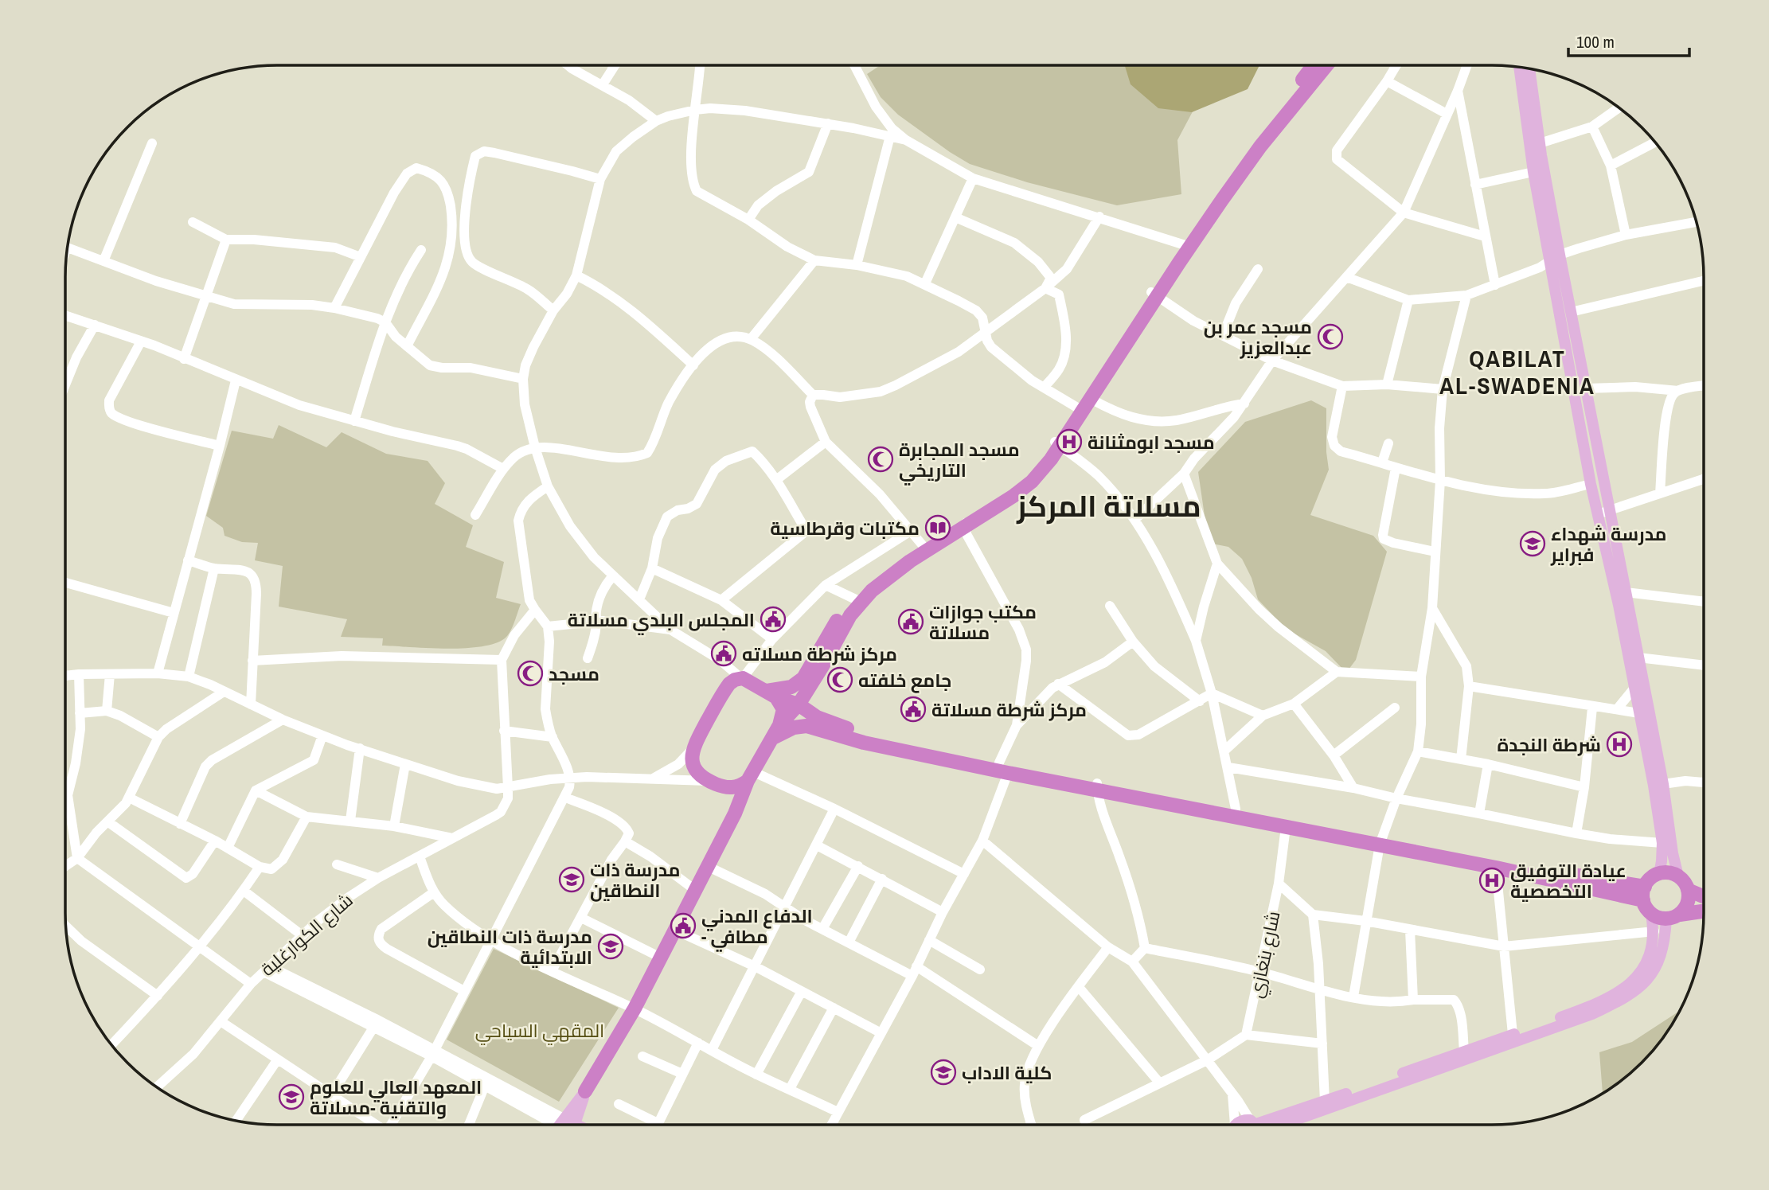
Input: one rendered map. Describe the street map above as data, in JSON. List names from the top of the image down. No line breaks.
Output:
{"streets":{"street":["شارع الكوارغلية","شارع بنغازي"]},"districts":["QABILAT AL-SWADENIA","مسلاتة المركز"],"parks":["المقهي السياحي"],"places":{"mosque":["مسجد عمر بن عبدالعزيز","مسجد المجابرة التاريخي","مسجد","جامع خلفته"],"hospital":["مسجد ابومثنانة","شرطة النجدة","عيادة التوفيق التخصصية"],"library":["مكتبات وقرطاسية"],"school or university":["مدرسة شهداء فبراير","مدرسة ذات النطاقين","مدرسة ذات النطاقين الابتدائية","كلية الاداب","المعهد العالي للعلوم والتقنية -مسلاتة"],"public building":["المجلس البلدي مسلاتة","مكتب جوازات مسلاتة","مركز شرطة مسلاته","مركز شرطة مسلاتة","الدفاع المدني - مطافي"]},"scale_bar":"100 m"}
